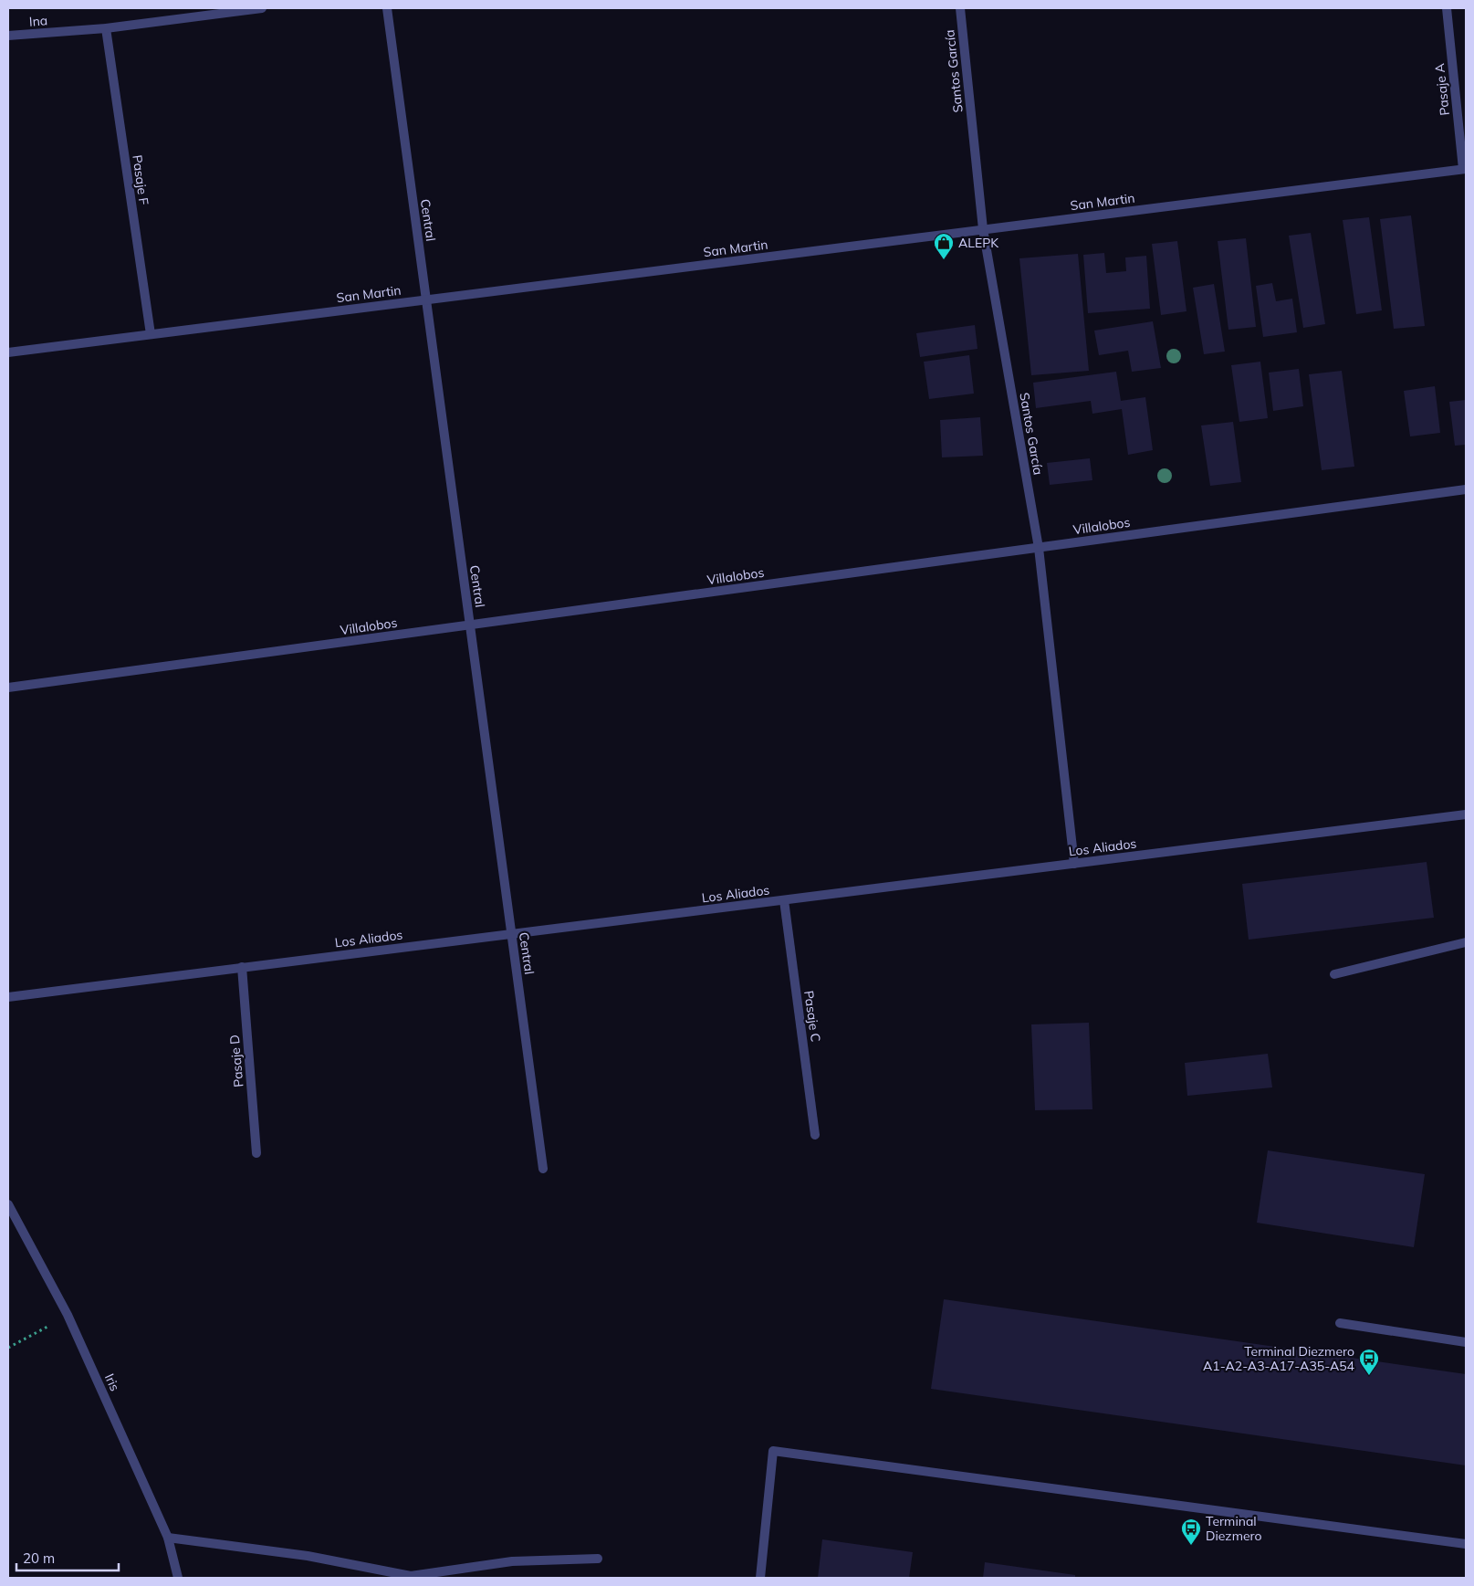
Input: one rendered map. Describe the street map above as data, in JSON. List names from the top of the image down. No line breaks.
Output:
{"streets":{"street":["Ina","Santos García","Pasaje A","Pasaje F","San Martin","Central","Villalobos","Los Aliados","Pasaje C","Pasaje D","Iris"]},"crossings":[["Ina","Pasaje F"],["Santos García","San Martin"],["Santos García","Villalobos"],["Santos García","Los Aliados"],["Pasaje A","San Martin"],["Pasaje F","San Martin"],["San Martin","Central"],["Central","Villalobos"],["Central","Los Aliados"],["Los Aliados","Pasaje C"],["Los Aliados","Pasaje D"]],"places":{"shop":["ALEPK"],"bus stop":["Terminal Diezmero A1-A2-A3-A17-A35-A54","Terminal Diezmero"]},"scale_bar":"20 m"}
